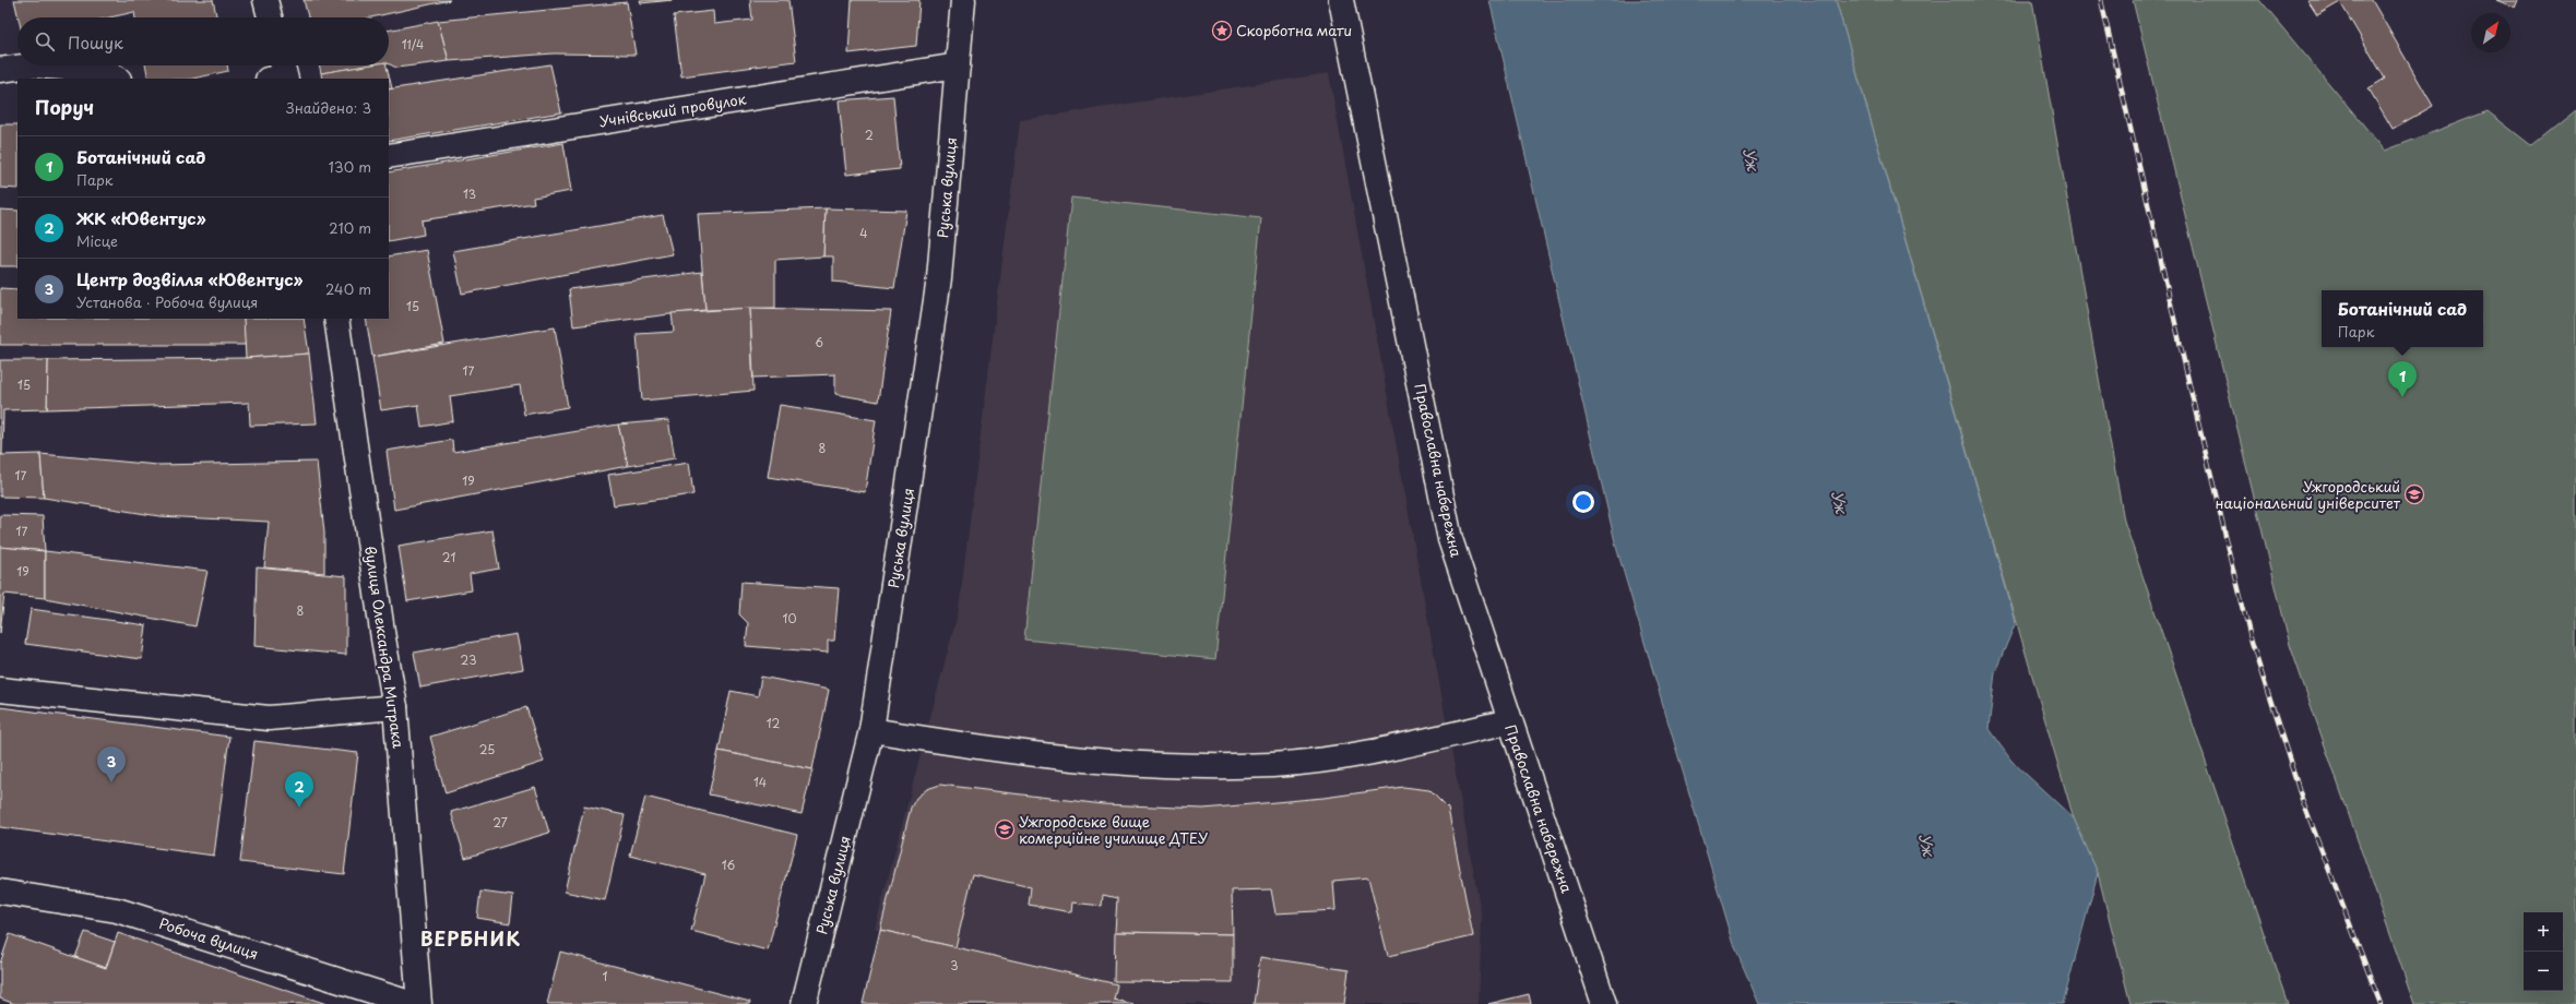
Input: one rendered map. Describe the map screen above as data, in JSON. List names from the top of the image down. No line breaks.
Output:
{"streets":{"street":["Учнівський провулок","Руська вулиця","Православна набережна","вулиця Олександра Митрака","Робоча вулиця"]},"crossings":[["Учнівський провулок","Руська вулиця"]],"districts":["ВЕРБНИК"],"water":["Уж"],"places":{"place":["Скорботна мати"],"school or university":["Ужгородський національний університет","Ужгородське вище комерційне училище ДТЕУ"]},"house_numbers":["11/4","2","13","4","15","6","17","15","8","17","19","17","21","19","8","10","23","12","25","14","27","16","3","1"],"north":"top right","page":{"search":"Пошук","heading":["Поруч","Знайдено: 3"],"list":[{"mark":"1","name":"Ботанічний сад","note":"Парк","value":"130 m"},{"mark":"2","name":"ЖК «Ювентус»","note":"Місце","value":"210 m"},{"mark":"3","name":"Центр дозвілля «Ювентус»","note":"Установа · Робоча вулиця","value":"240 m"}],"popup":["Ботанічний сад","Парк"],"pins":["1","3","2"],"map_buttons":["+","−"]}}
